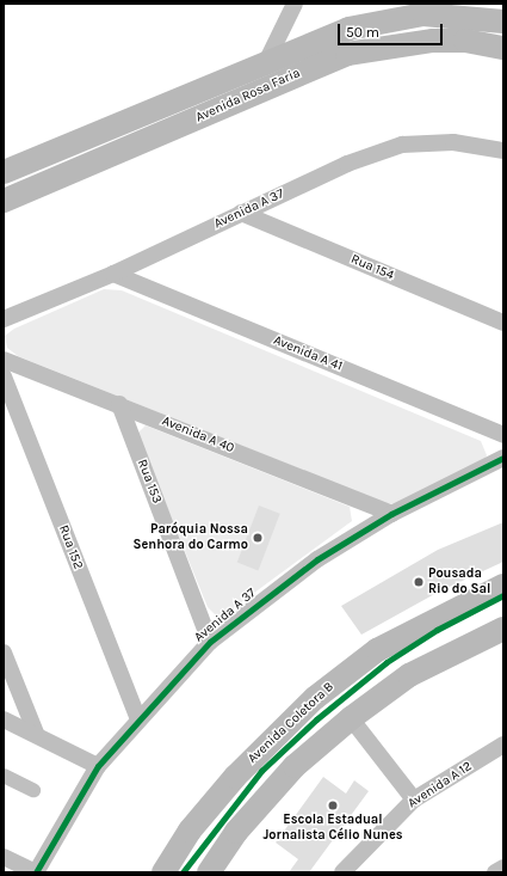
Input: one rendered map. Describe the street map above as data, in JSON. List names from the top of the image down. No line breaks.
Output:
{"streets":{"street":["Avenida Rosa Faria","Avenida A 37","Rua 154","Avenida A 41","Avenida A 40","Rua 153","Rua 152","Avenida Coletora B","Avenida A 12"]},"crossings":[["Avenida A 37","Rua 154"],["Avenida A 37","Avenida A 41"],["Avenida A 37","Avenida A 40"],["Avenida A 37","Rua 153"],["Avenida A 37","Rua 152"],["Avenida A 40","Rua 153"]],"places":["Paróquia Nossa Senhora do Carmo","Pousada Rio do Sal","Escola Estadual Jornalista Célio Nunes"],"scale_bar":"50 m"}
